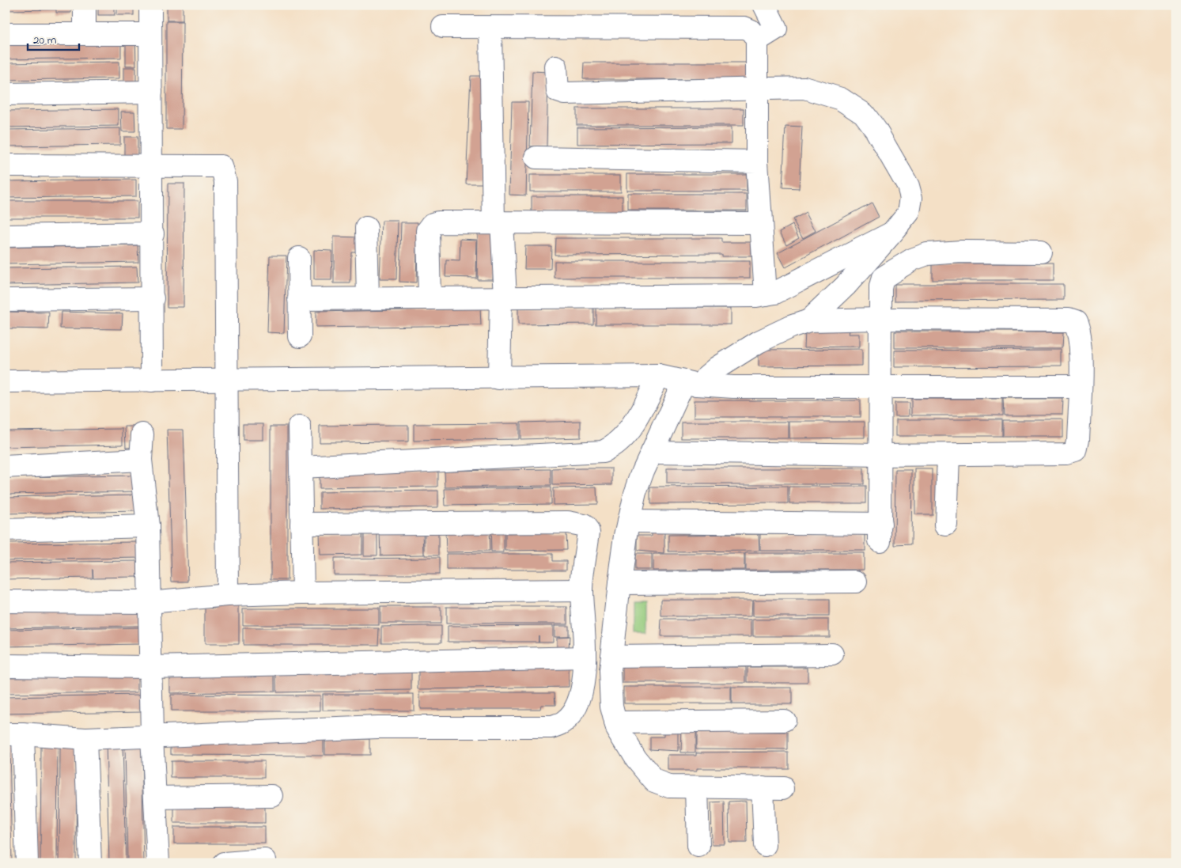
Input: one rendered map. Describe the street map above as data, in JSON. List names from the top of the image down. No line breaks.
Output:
{"scale_bar":"20 m"}
